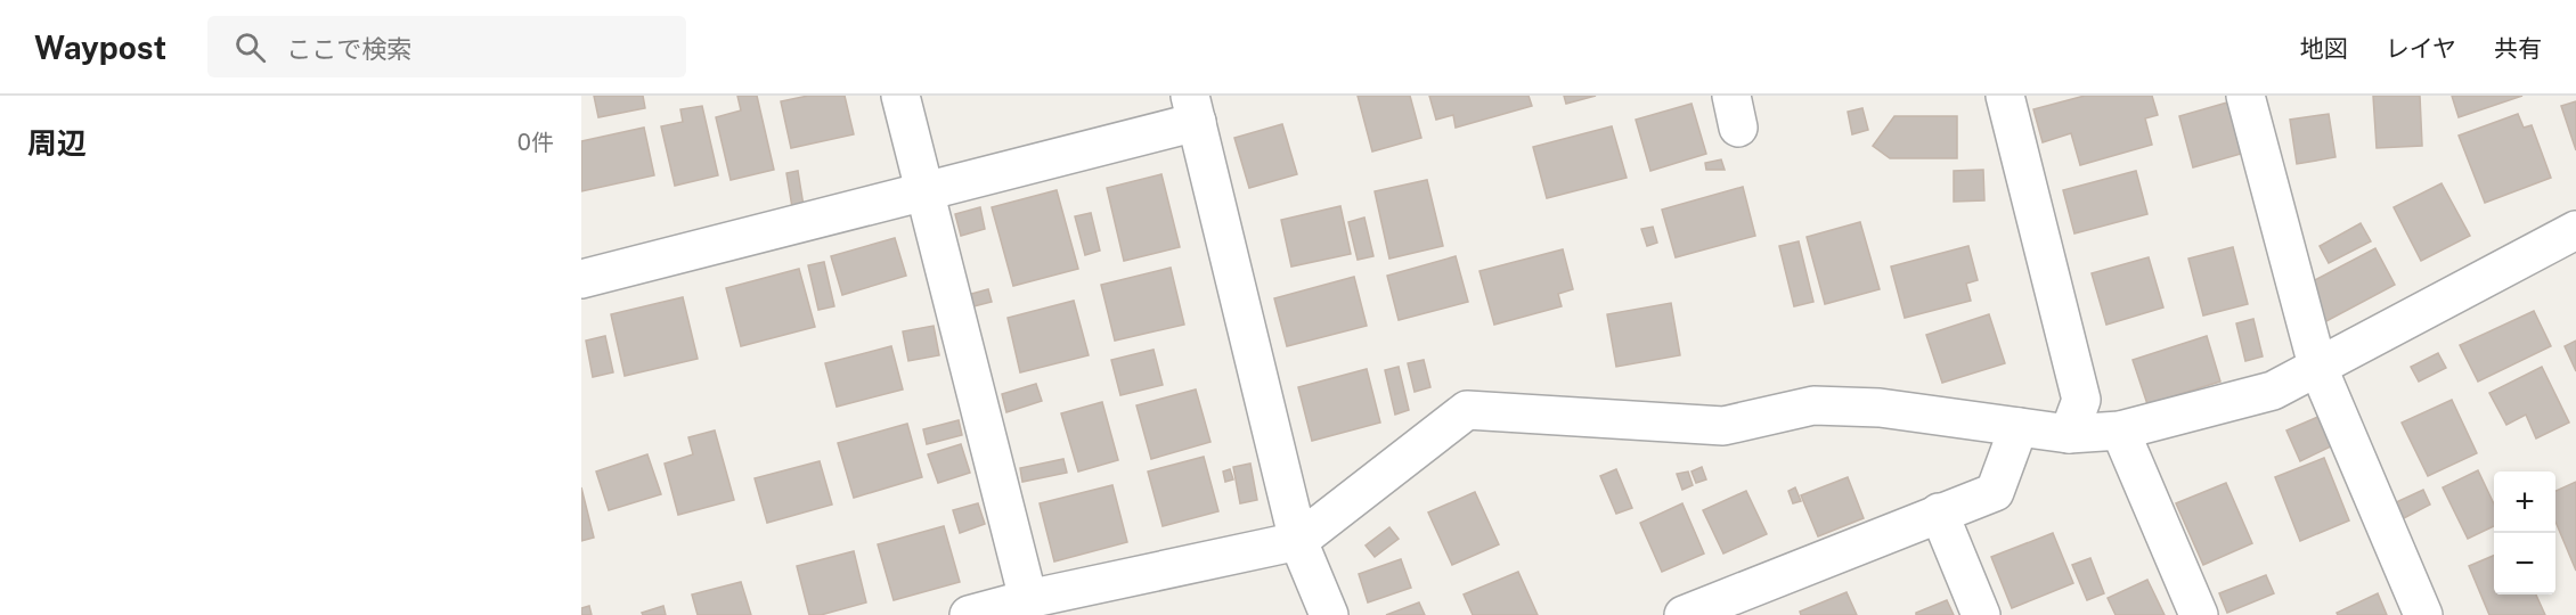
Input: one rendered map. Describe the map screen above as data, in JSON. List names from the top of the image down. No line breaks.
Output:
{"page":{"header":"Waypost","search":"ここで検索","nav":["地図","レイヤ","共有"],"heading":["周辺","0件"],"map_buttons":["+","−"]}}
